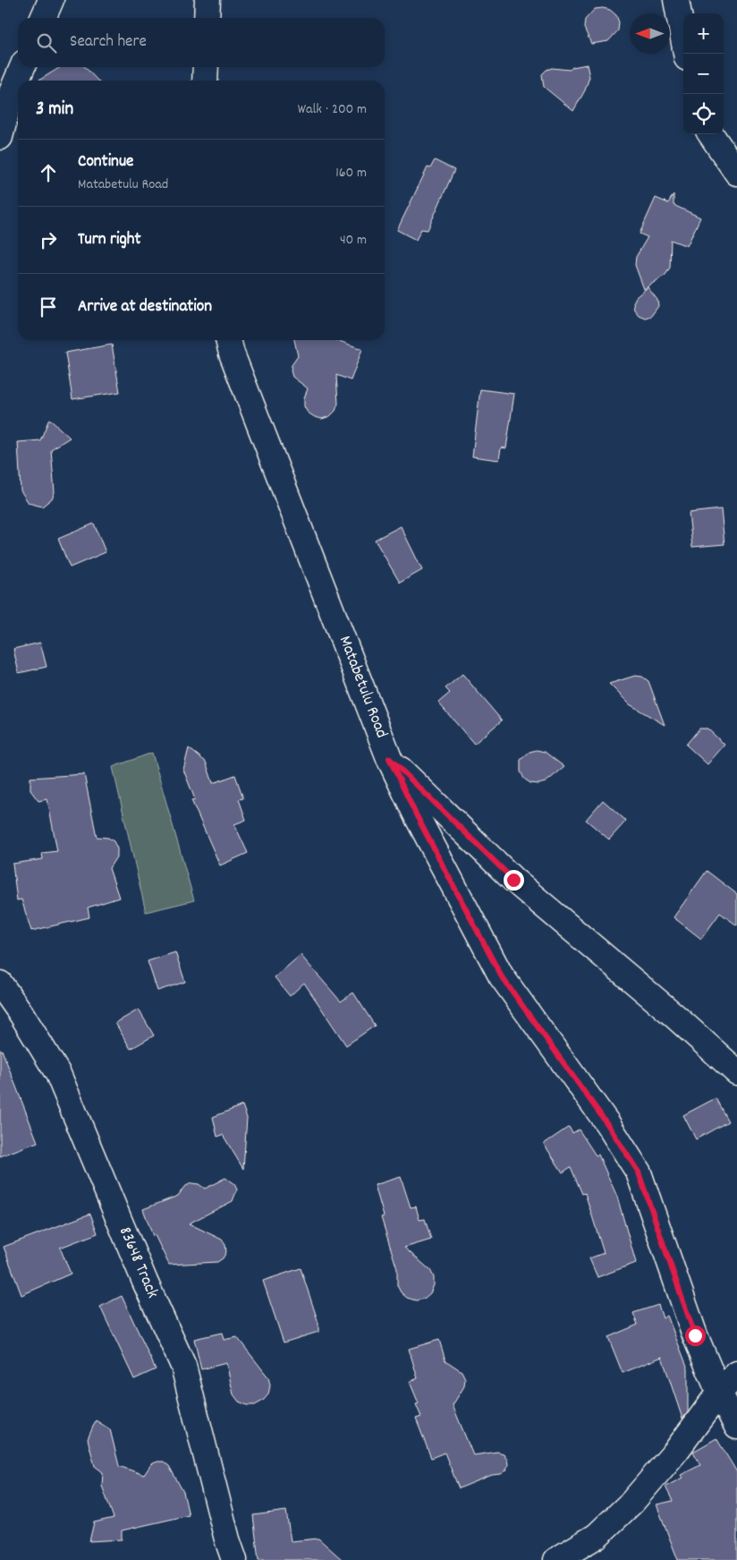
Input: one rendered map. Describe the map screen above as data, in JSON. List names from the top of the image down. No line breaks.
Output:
{"streets":{"street":["Matabetulu Road","83648 Track"]},"north":"left","page":{"map_buttons":["+","−"],"search":"Search here","heading":["3 min","Walk · 200 m"],"list":[["Continue","Matabetulu Road","160 m"],["Turn right","40 m"],"Arrive at destination"]}}
